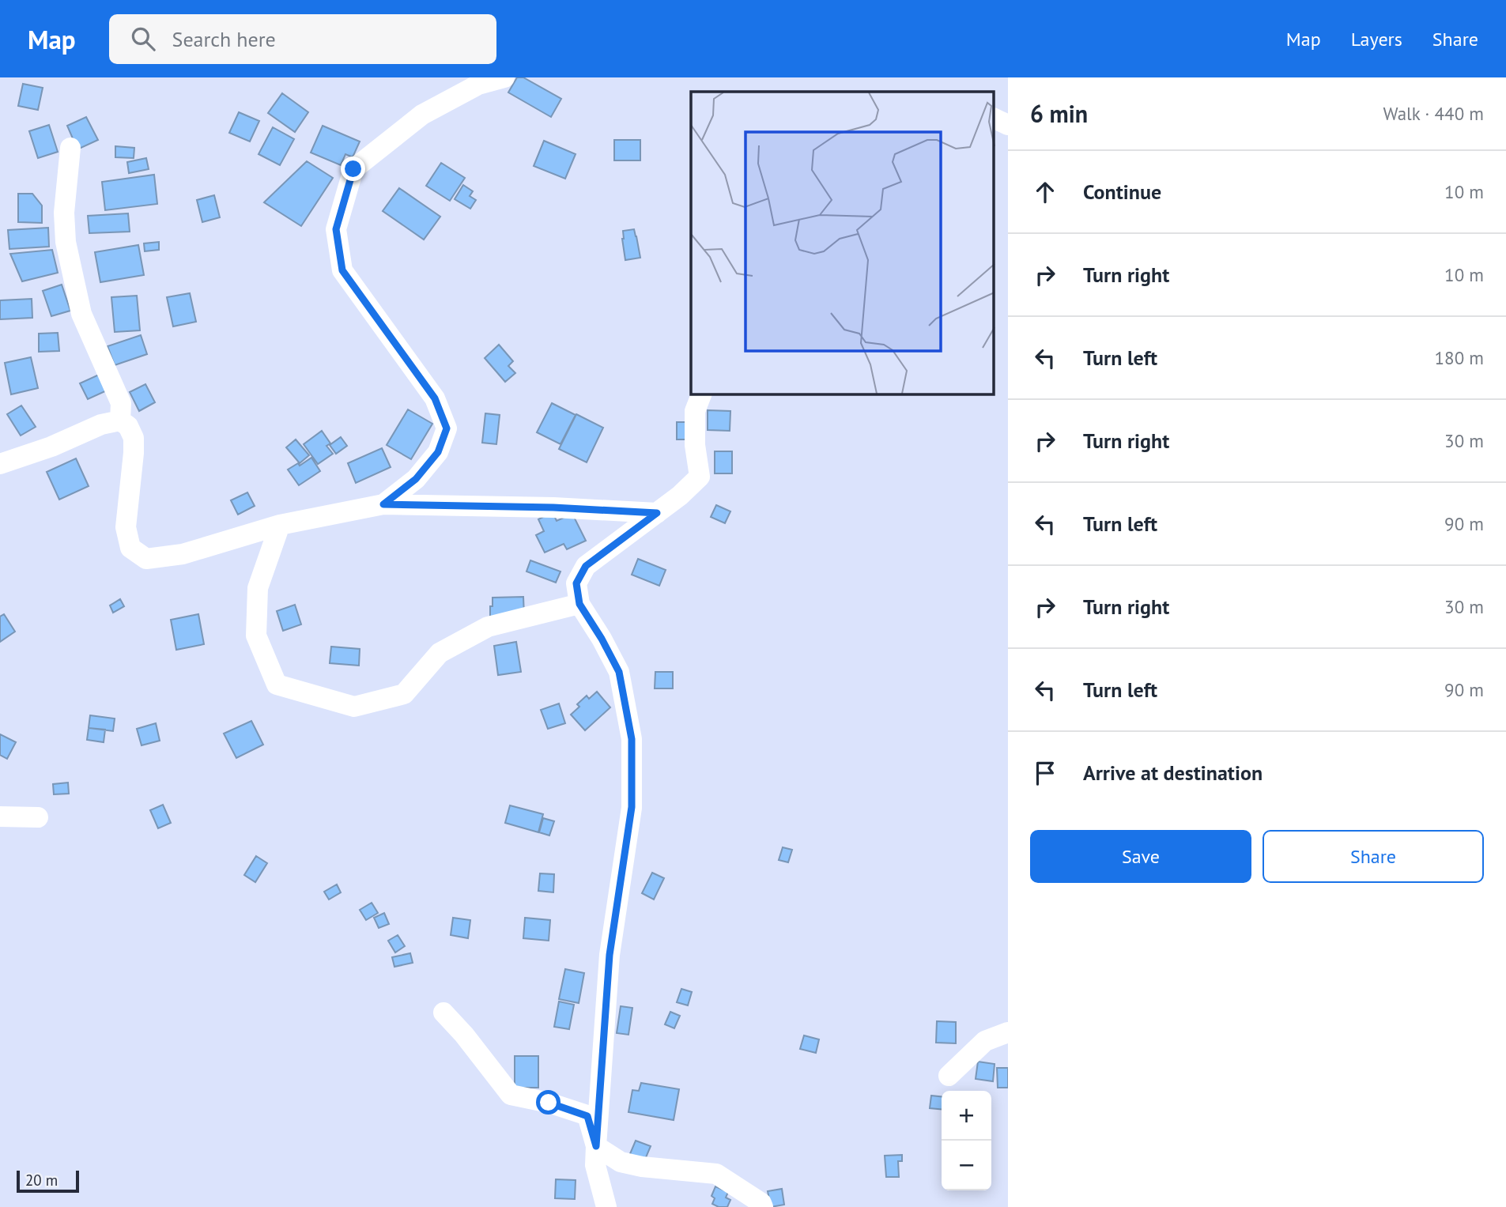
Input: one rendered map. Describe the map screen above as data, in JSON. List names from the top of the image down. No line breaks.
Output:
{"scale_bar":"20 m","page":{"header":"Map","search":"Search here","nav":["Map","Layers","Share"],"heading":["6 min","Walk · 440 m"],"list":[["Continue","10 m"],["Turn right","10 m"],["Turn left","180 m"],["Turn right","30 m"],["Turn left","90 m"],["Turn right","30 m"],["Turn left","90 m"],"Arrive at destination"],"buttons":["Save","Share"],"map_buttons":["+","−"],"scale":"20 m"}}
